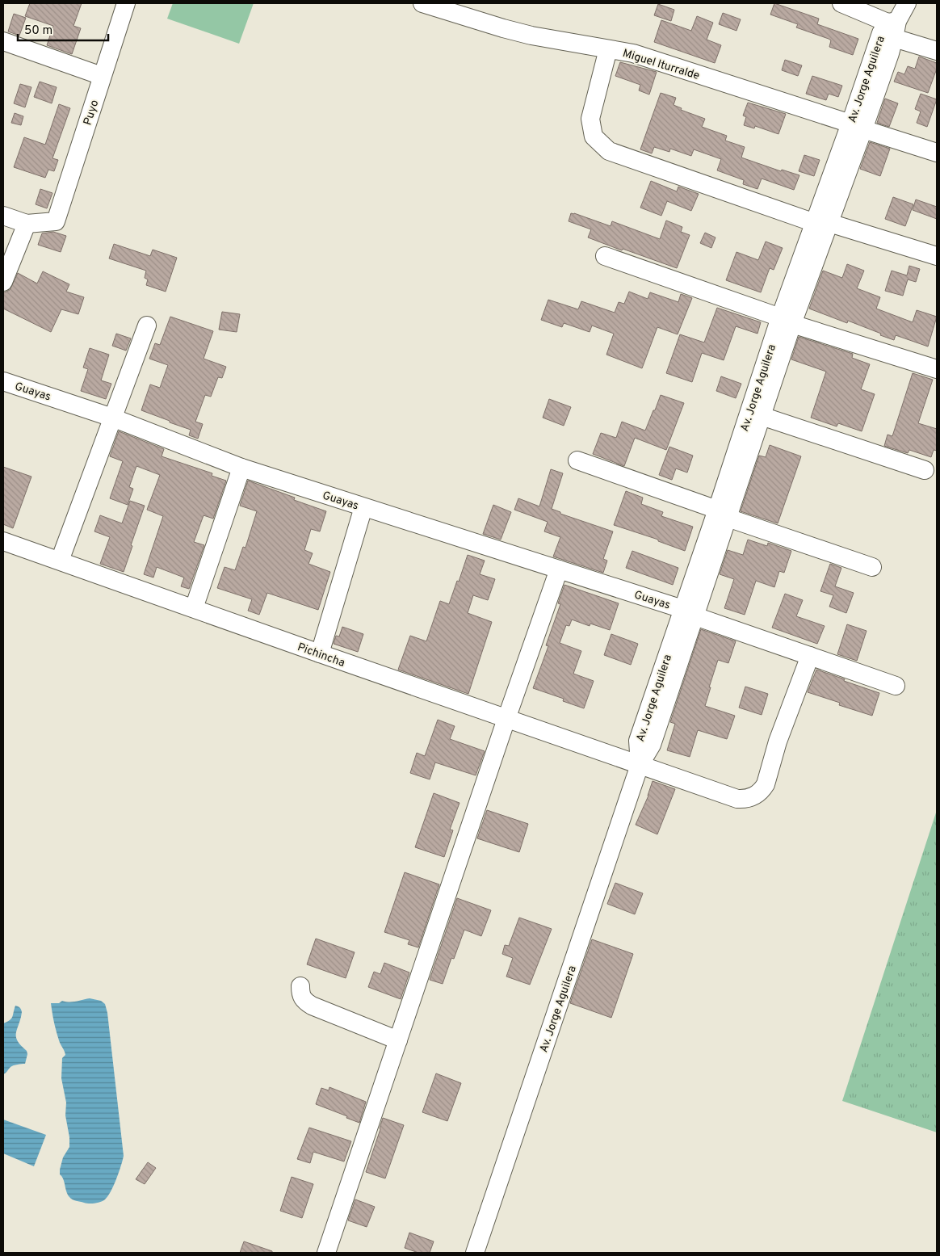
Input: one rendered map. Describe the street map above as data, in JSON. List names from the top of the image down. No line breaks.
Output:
{"streets":{"street":["Miguel Iturralde","Av. Jorge Aguilera","Puyo","Guayas","Pichincha"]},"crossings":[["Miguel Iturralde","Av. Jorge Aguilera"],["Av. Jorge Aguilera","Guayas"],["Av. Jorge Aguilera","Pichincha"],["Guayas","Pichincha"]],"scale_bar":"50 m"}
